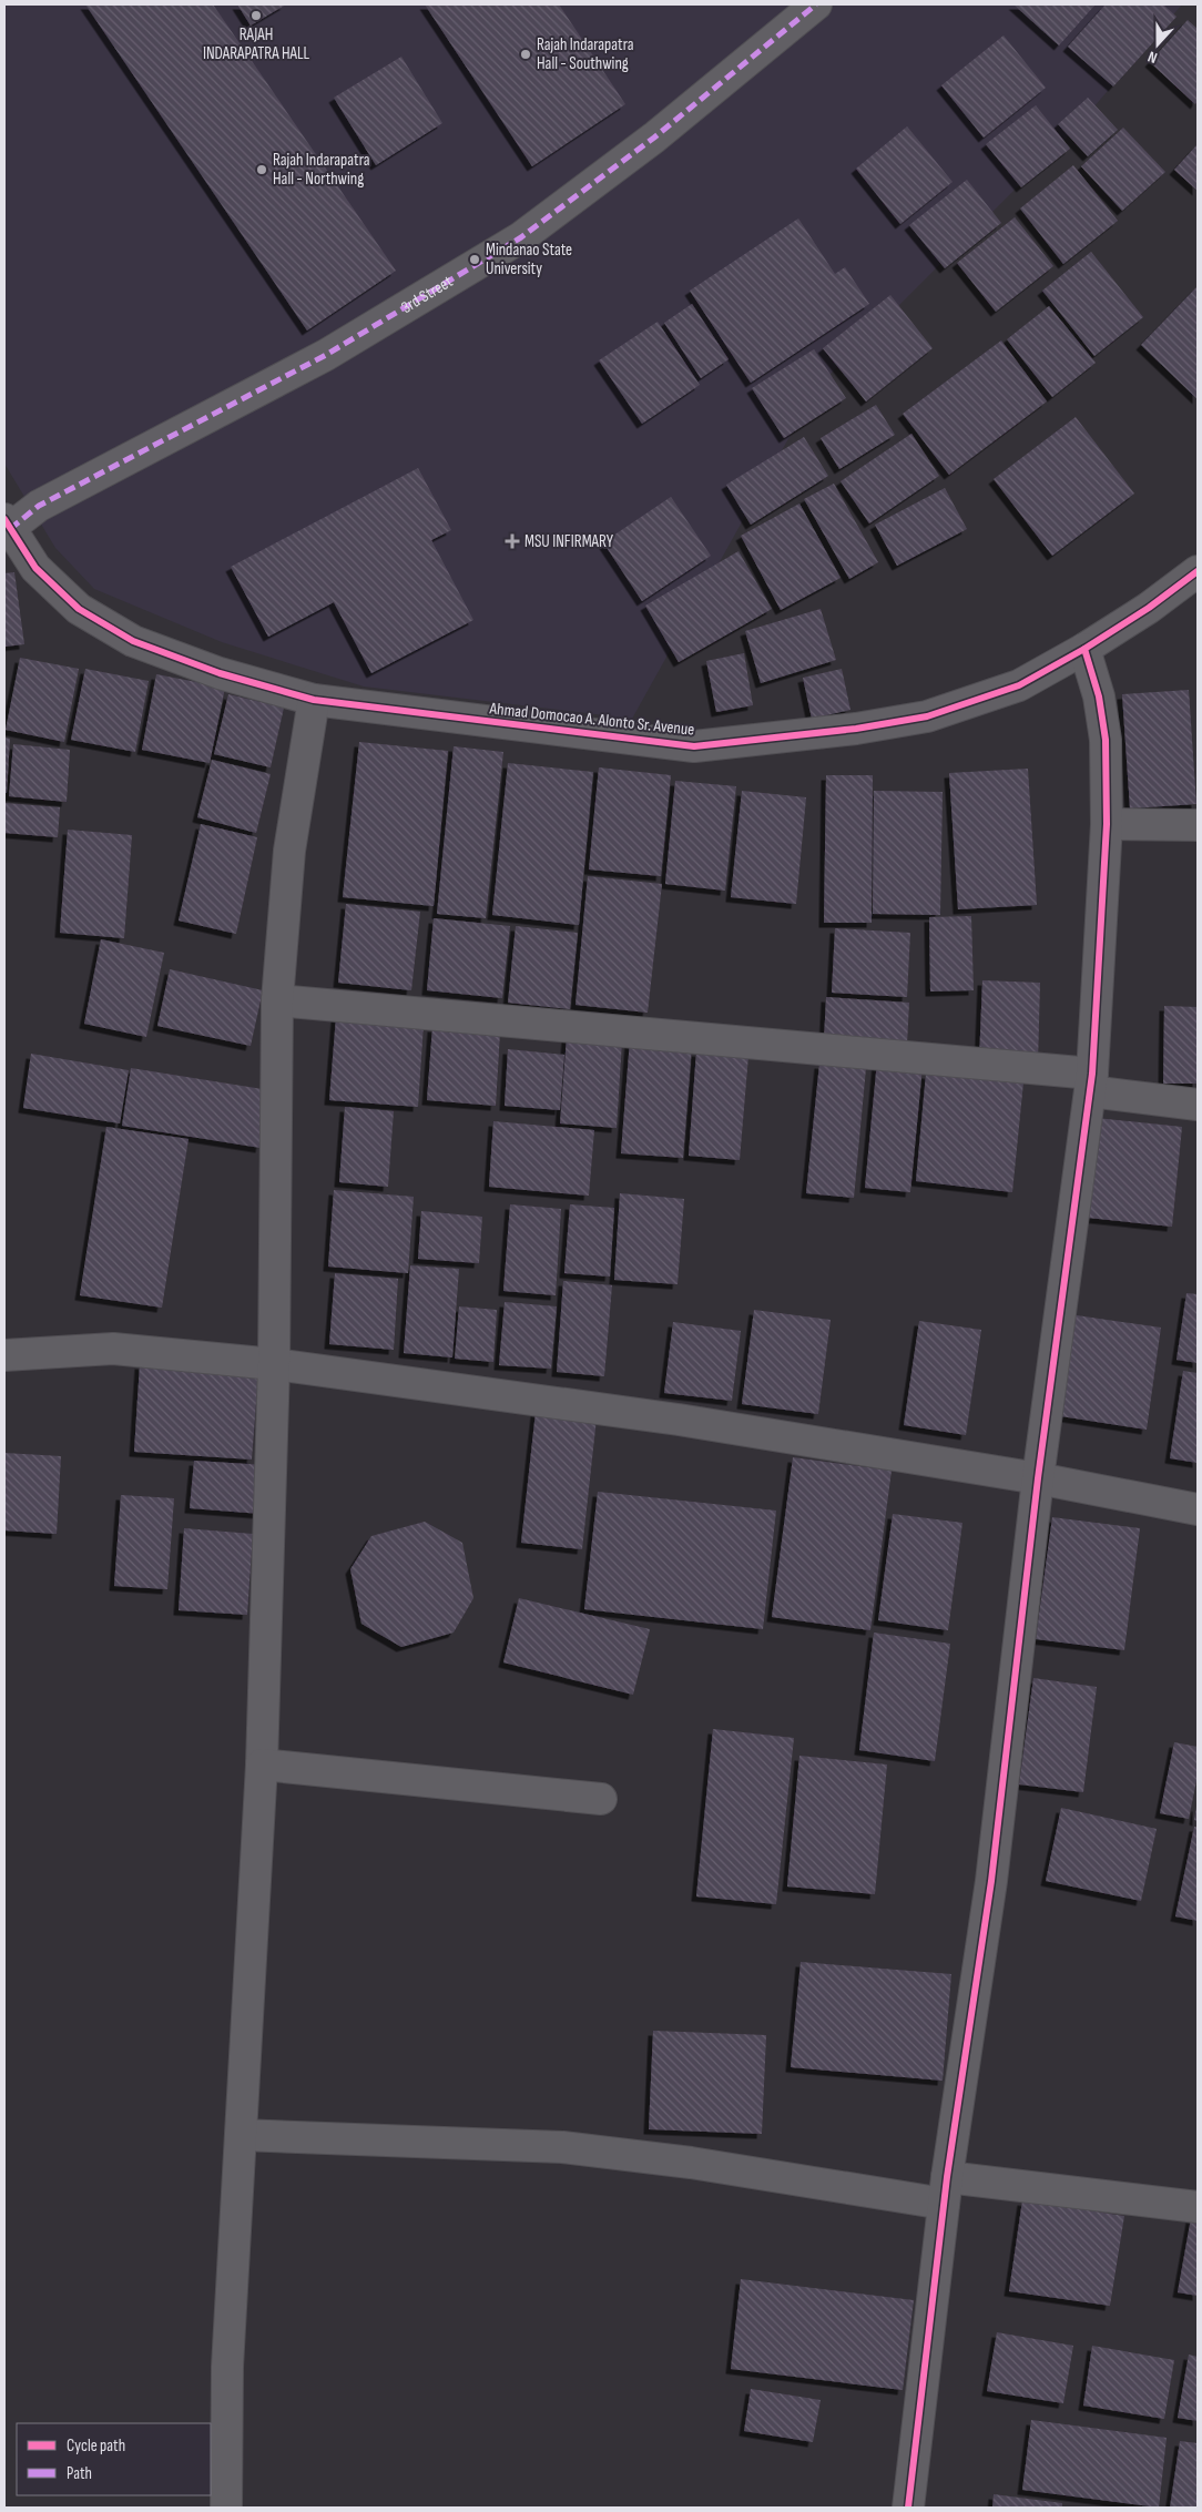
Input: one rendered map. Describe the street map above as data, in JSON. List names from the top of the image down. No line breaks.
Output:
{"streets":{"street":["3rd Street","Ahmad Domocao A. Alonto Sr. Avenue"]},"crossings":[["3rd Street","Ahmad Domocao A. Alonto Sr. Avenue"]],"places":{"other":["RAJAH INDARAPATRA HALL","Rajah Indarapatra Hall - Southwing","Rajah Indarapatra Hall - Northwing","Mindanao State University"],"health":["MSU INFIRMARY"]},"legend":["Cycle path","Path"],"north":"bottom"}
